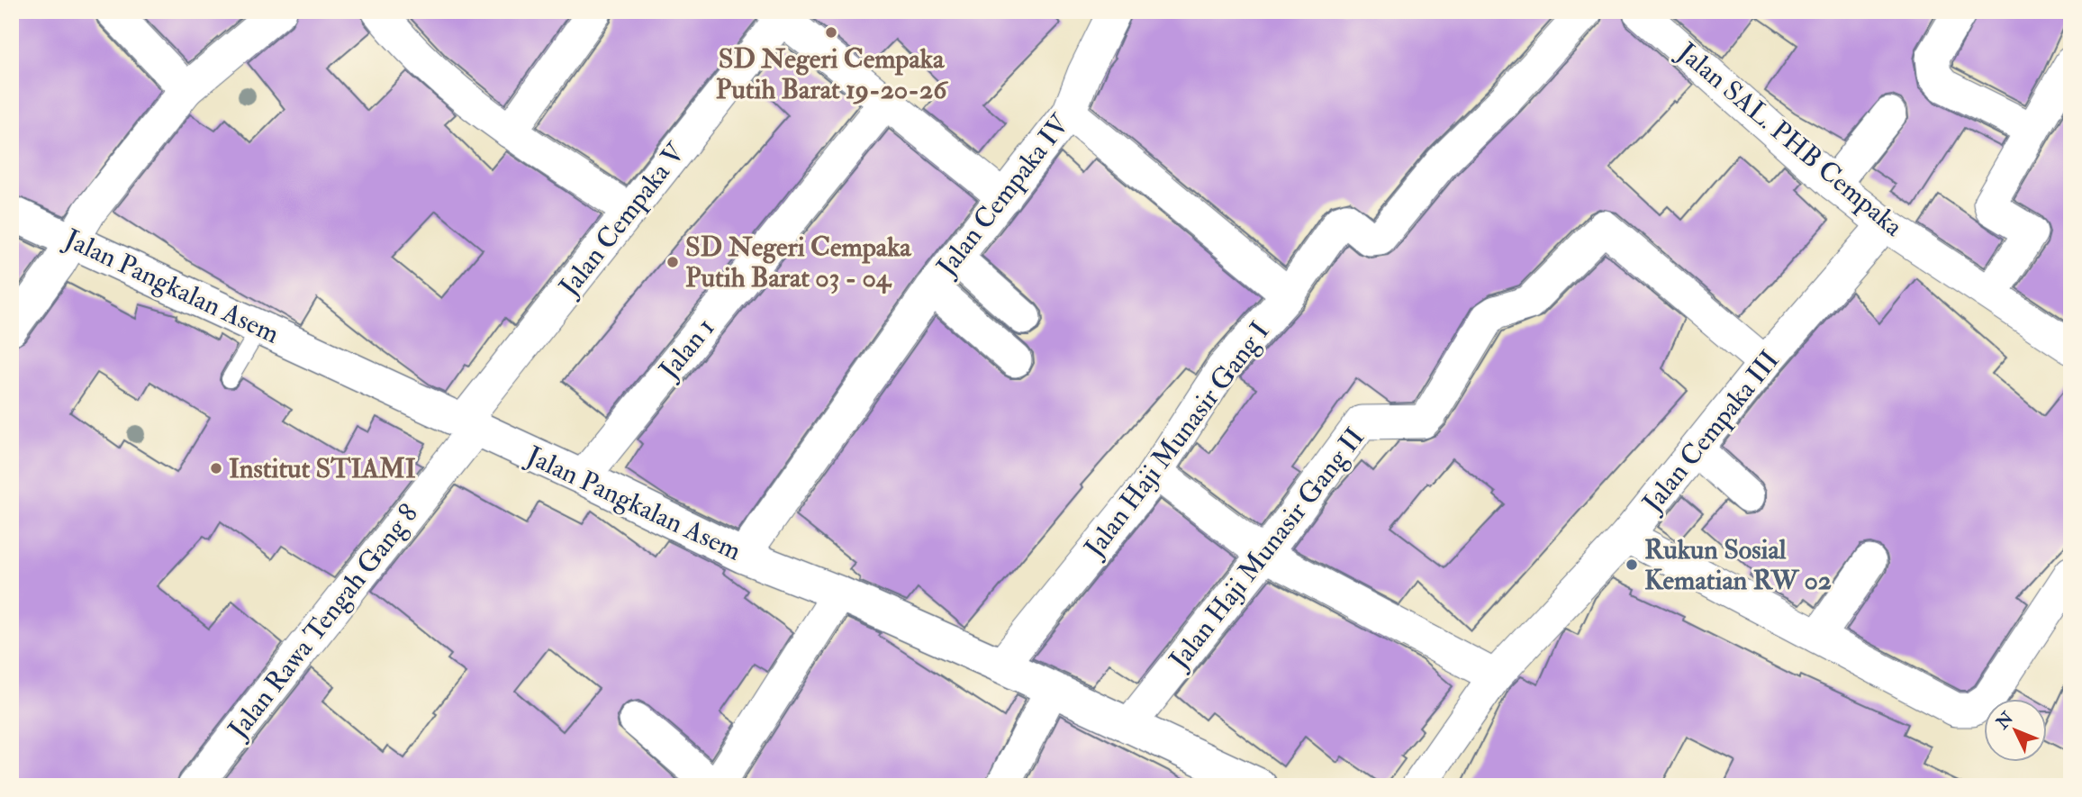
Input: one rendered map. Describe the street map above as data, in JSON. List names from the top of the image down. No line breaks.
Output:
{"streets":{"street":["Jalan SAL. PHB Cempaka","Jalan Cempaka IV","Jalan Cempaka V","Jalan Pangkalan Asem","Jalan 1","Jalan Cempaka III","Jalan Haji Munasir Gang I","Jalan Haji Munasir Gang II","Jalan Rawa Tengah Gang 8"]},"crossings":[["Jalan SAL. PHB Cempaka","Jalan Cempaka III"],["Jalan Cempaka IV","Jalan Cempaka V"],["Jalan Cempaka IV","Jalan Pangkalan Asem"],["Jalan Cempaka V","Jalan Pangkalan Asem"],["Jalan Cempaka V","Jalan 1"],["Jalan Cempaka V","Jalan Rawa Tengah Gang 8"],["Jalan Pangkalan Asem","Jalan 1"],["Jalan Pangkalan Asem","Jalan Haji Munasir Gang I"],["Jalan Pangkalan Asem","Jalan Haji Munasir Gang II"],["Jalan Pangkalan Asem","Jalan Rawa Tengah Gang 8"],["Jalan Cempaka III","Jalan Haji Munasir Gang II"]],"places":["SD Negeri Cempaka Putih Barat 19-20-26","SD Negeri Cempaka Putih Barat 03 - 04","Institut STIAMI","Rukun Sosial Kematian RW 02"],"north":"top left"}
